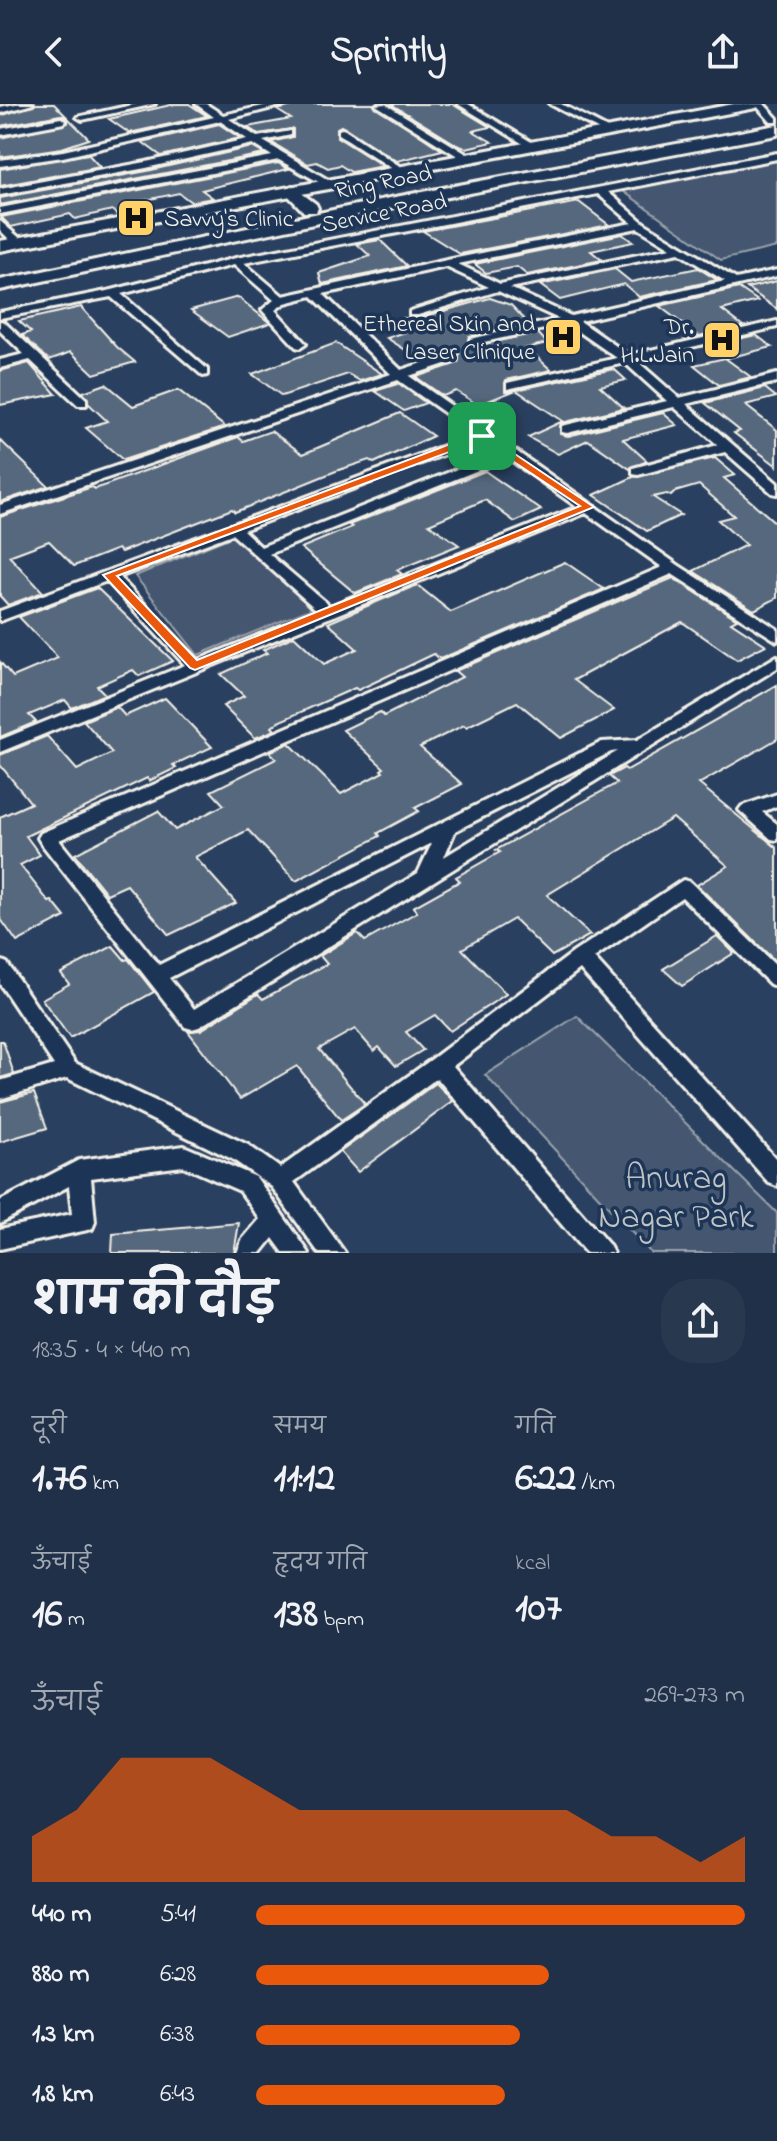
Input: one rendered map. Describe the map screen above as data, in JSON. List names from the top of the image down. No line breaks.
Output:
{"streets":{"main road":["Ring Road"],"street":["Service Road"]},"parks":["Anurag Nagar Park"],"places":{"hospital":["Savvy's Clinic","Ethereal Skin and Laser Clinique","Dr. H.L.Jain"]},"page":{"header":"Sprintly","heading":["शाम की दौड़","18:35 · 4 × 440 m"],"stats":[["दूरी","1.76 km"],["समय","11:12"],["गति","6:22 /km"],["ऊँचाई","16 m"],["हृदय गति","138 bpm"],["kcal","107"]],"chart":["ऊँचाई","269–273 m"],"list":[{"name":"440 m","note":"5:41"},{"name":"880 m","note":"6:28"},{"name":"1.3 km","note":"6:38"},{"name":"1.8 km","note":"6:43"}]}}
